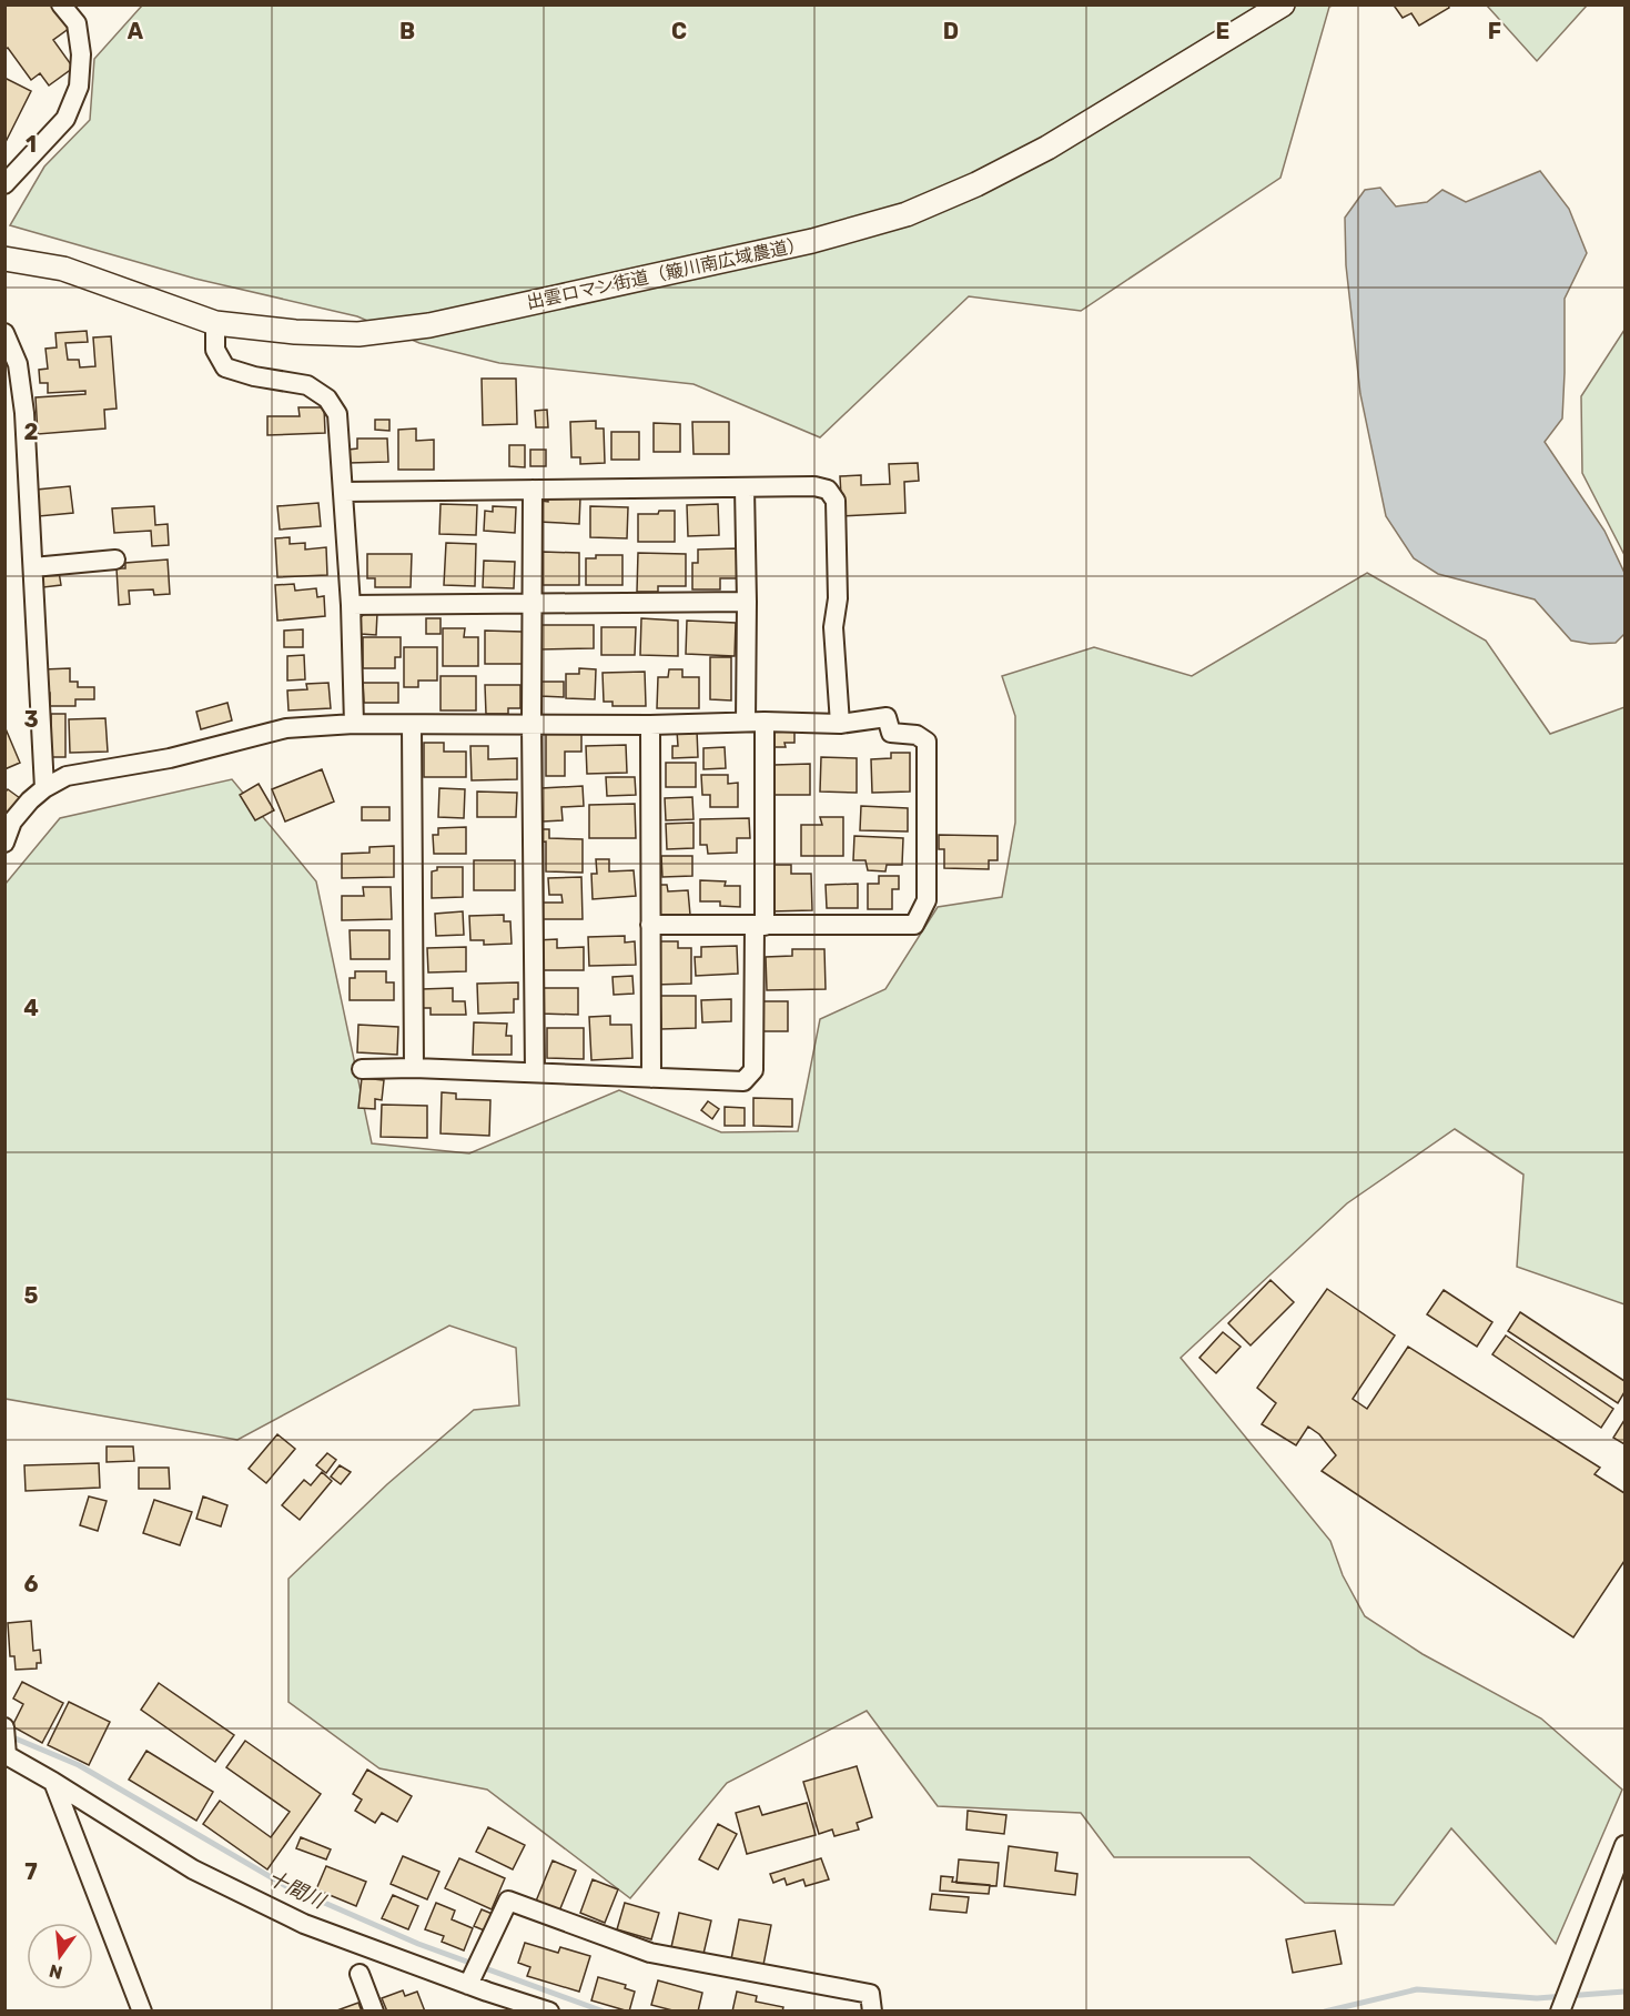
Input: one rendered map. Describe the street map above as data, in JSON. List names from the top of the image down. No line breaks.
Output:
{"streets":{"street":["出雲ロマン街道（簸川南広域農道）"]},"water":["十間川"],"north":"bottom","grid":{"columns":["A","B","C","D","E","F"],"rows":["1","2","3","4","5","6","7"]}}
